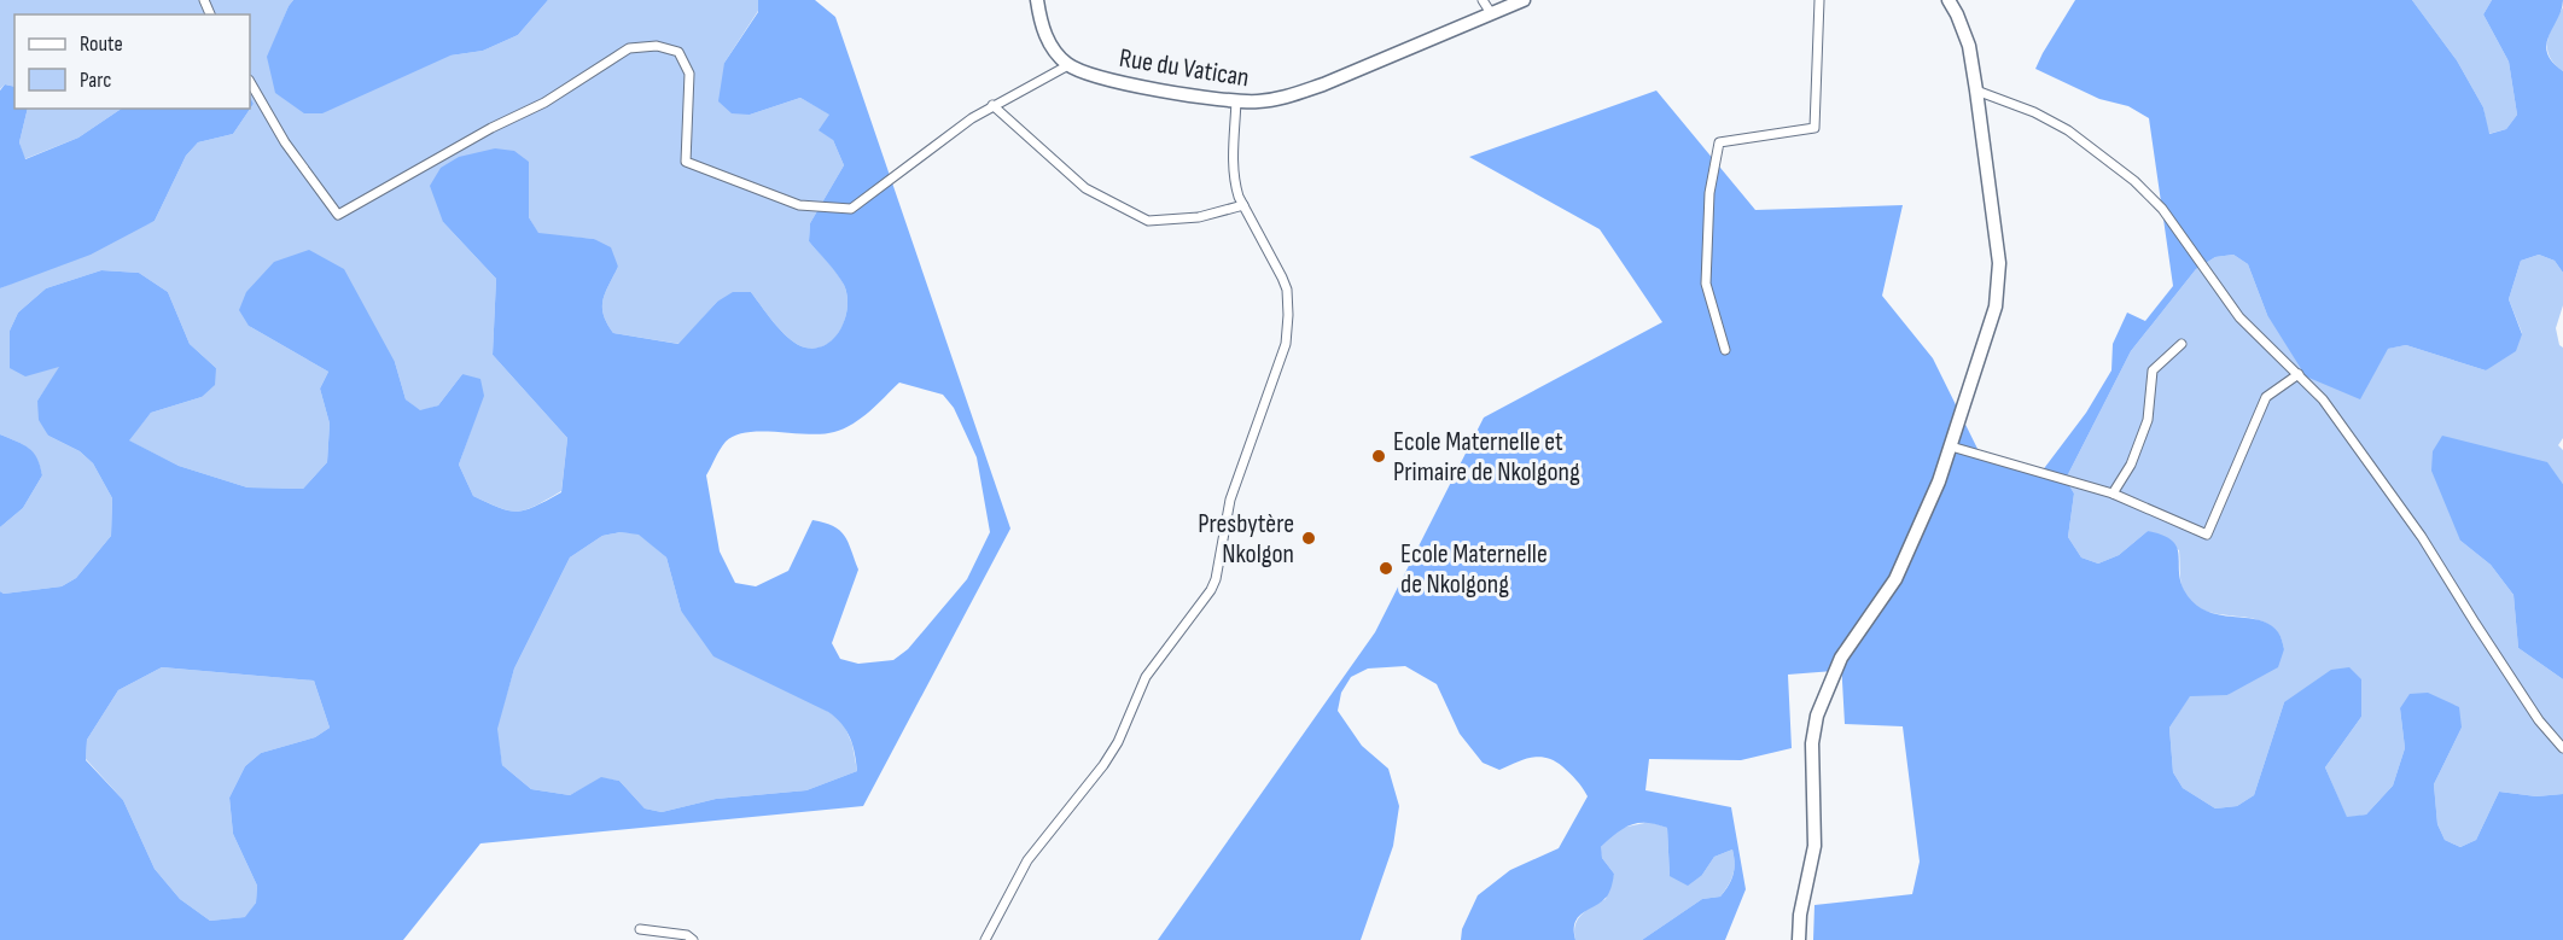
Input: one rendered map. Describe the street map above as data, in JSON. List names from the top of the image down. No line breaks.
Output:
{"streets":{"street":["Rue du Vatican"]},"places":["Ecole Maternelle et Primaire de Nkolgong","Presbytère Nkolgon","Ecole Maternelle de Nkolgong"],"legend":["Route","Parc"]}
